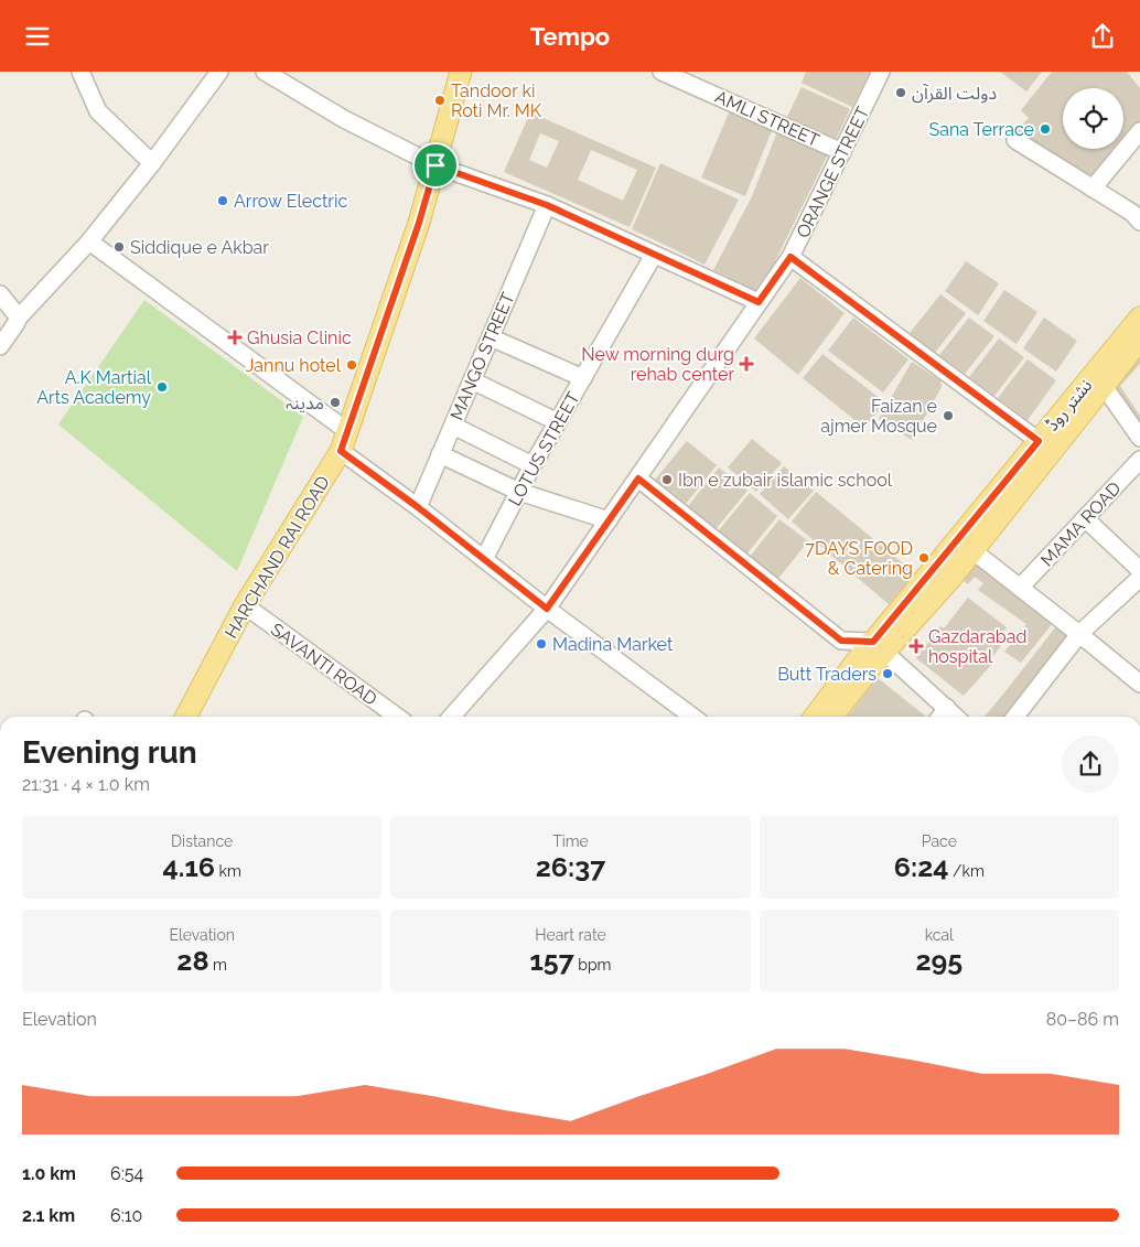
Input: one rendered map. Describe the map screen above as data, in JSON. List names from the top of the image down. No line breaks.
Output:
{"streets":{"main road":["نشتر روڈ","HARCHAND RAI ROAD"],"street":["AMLI STREET","ORANGE STREET","MANGO STREET","LOTUS STREET","MAMA ROAD","SAVANTI ROAD"]},"crossings":[["AMLI STREET","ORANGE STREET"],["HARCHAND RAI ROAD","SAVANTI ROAD"]],"places":{"other":["دولت القرآن","Tandoor ki Roti Mr. MK","Sana Terrace","Arrow Electric","Siddique e Akbar","Jannu hotel","A.K Martial Arts Academy","مدینہ","Faizan e ajmer Mosque","Ibn e zubair islamic school","7DAYS FOOD & Catering","Madina Market","Butt Traders"],"health":["Ghusia Clinic","New morning durg rehab center","Gazdarabad hospital"]},"page":{"header":"Tempo","heading":["Evening run","21:31 · 4 × 1.0 km"],"stats":[["Distance","4.16 km"],["Time","26:37"],["Pace","6:24 /km"],["Elevation","28 m"],["Heart rate","157 bpm"],["kcal","295"]],"chart":["Elevation","80–86 m"],"list":[{"name":"1.0 km","note":"6:54"},{"name":"2.1 km","note":"6:10"}]}}
